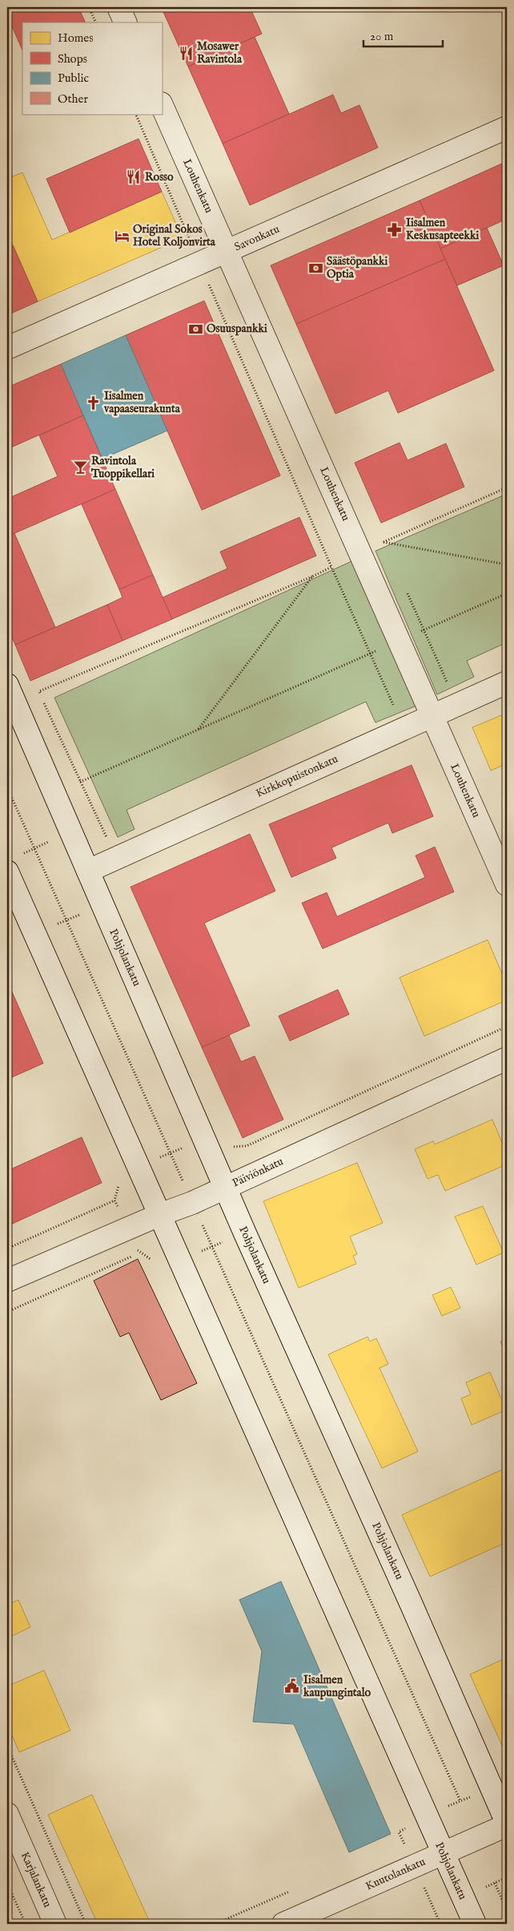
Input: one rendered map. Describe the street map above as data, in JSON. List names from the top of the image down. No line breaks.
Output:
{"streets":{"street":["Louhenkatu","Savonkatu","Kirkkopuistonkatu","Pohjolankatu","Päiviönkatu","Kuutolankatu","Karjalankatu"]},"crossings":[["Louhenkatu","Savonkatu"],["Louhenkatu","Kirkkopuistonkatu"],["Kirkkopuistonkatu","Pohjolankatu"],["Pohjolankatu","Päiviönkatu"],["Pohjolankatu","Kuutolankatu"]],"places":{"restaurant":["Mosawer Ravintola","Rosso"],"pharmacy":["Iisalmen Keskusapteekki"],"hotel":["Original Sokos Hotel Koljonvirta"],"bank":["Säästöpankki Optia","Osuuspankki"],"church":["Iisalmen vapaaseurakunta"],"bar":["Ravintola Tuoppikellari"],"public building":["Iisalmen kaupungintalo"]},"legend":["Homes","Shops","Public","Other"],"scale_bar":"20 m"}
